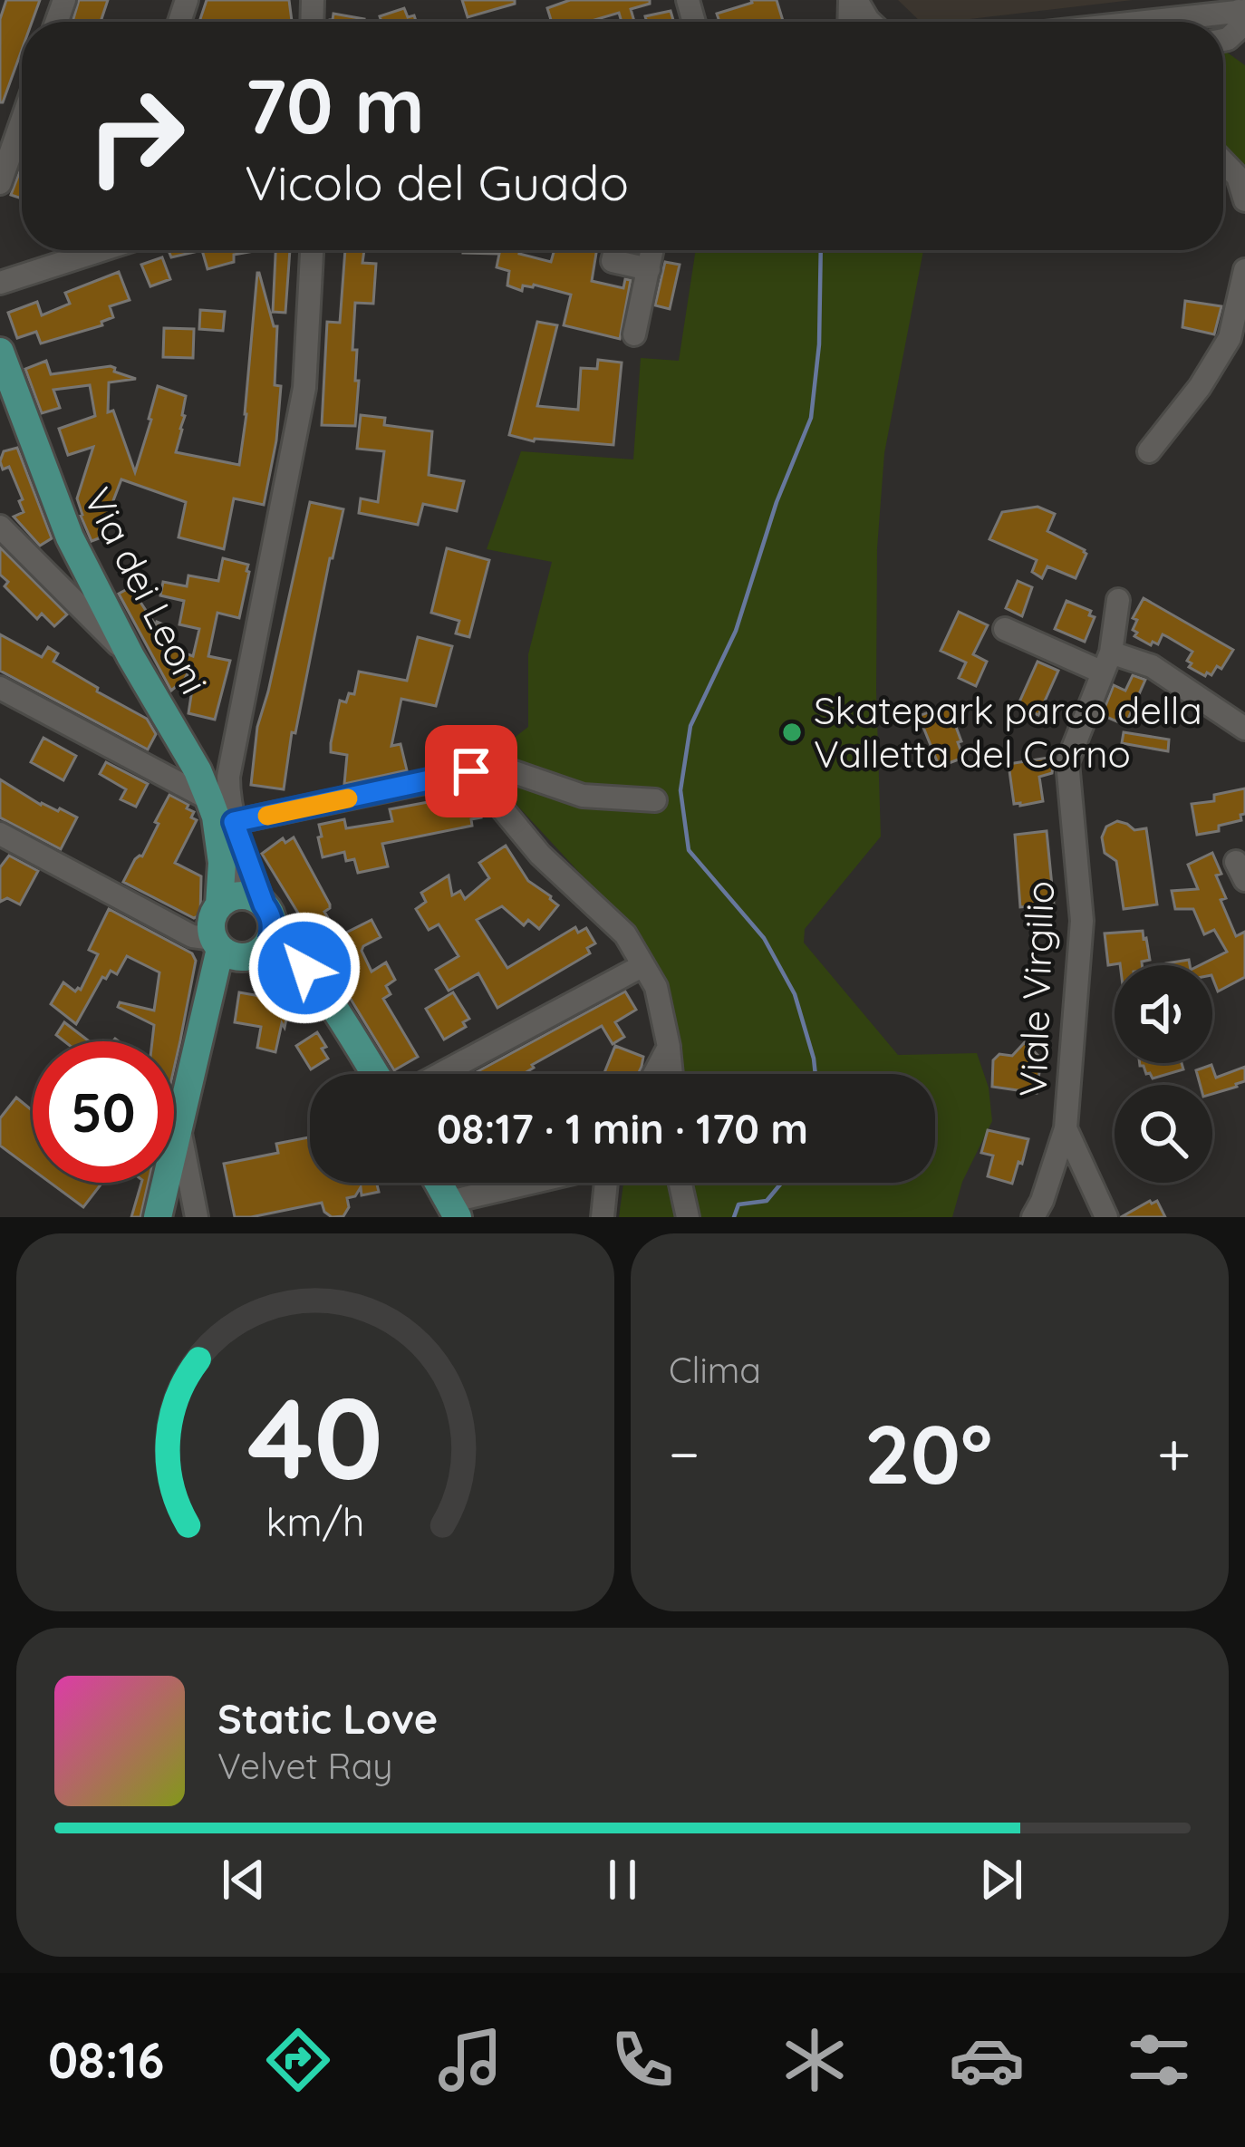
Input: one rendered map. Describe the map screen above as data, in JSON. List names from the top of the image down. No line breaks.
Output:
{"streets":{"main road":["Via dei Leoni"],"street":["Viale Virgilio"]},"places":["Skatepark parco della Valletta del Corno"],"page":{"turn":["70 m","Vicolo del Guado"],"limit":"50","trip":"08:17 · 1 min · 170 m","tile":"Clima","heat":["−","20°","+"],"song":["Static Love","Velvet Ray"],"tabs":"08:16","gauge":["40","km/h"]}}
